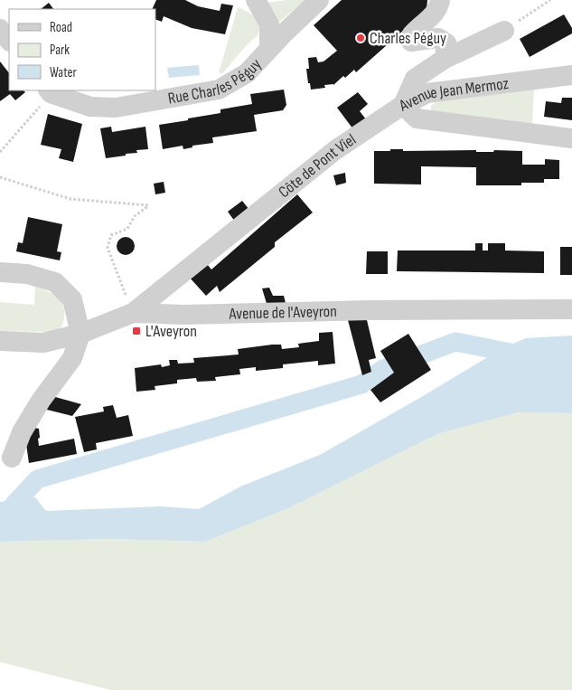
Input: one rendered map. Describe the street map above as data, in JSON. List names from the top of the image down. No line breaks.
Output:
{"streets":{"street":["Rue Charles Péguy","Avenue Jean Mermoz","Côte de Pont Viel","Avenue de l'Aveyron"]},"crossings":[["Avenue Jean Mermoz","Côte de Pont Viel"],["Côte de Pont Viel","Avenue de l'Aveyron"]],"places":{"other":["Charles Péguy"],"transit":["L'Aveyron"]},"legend":["Road","Park","Water"]}
